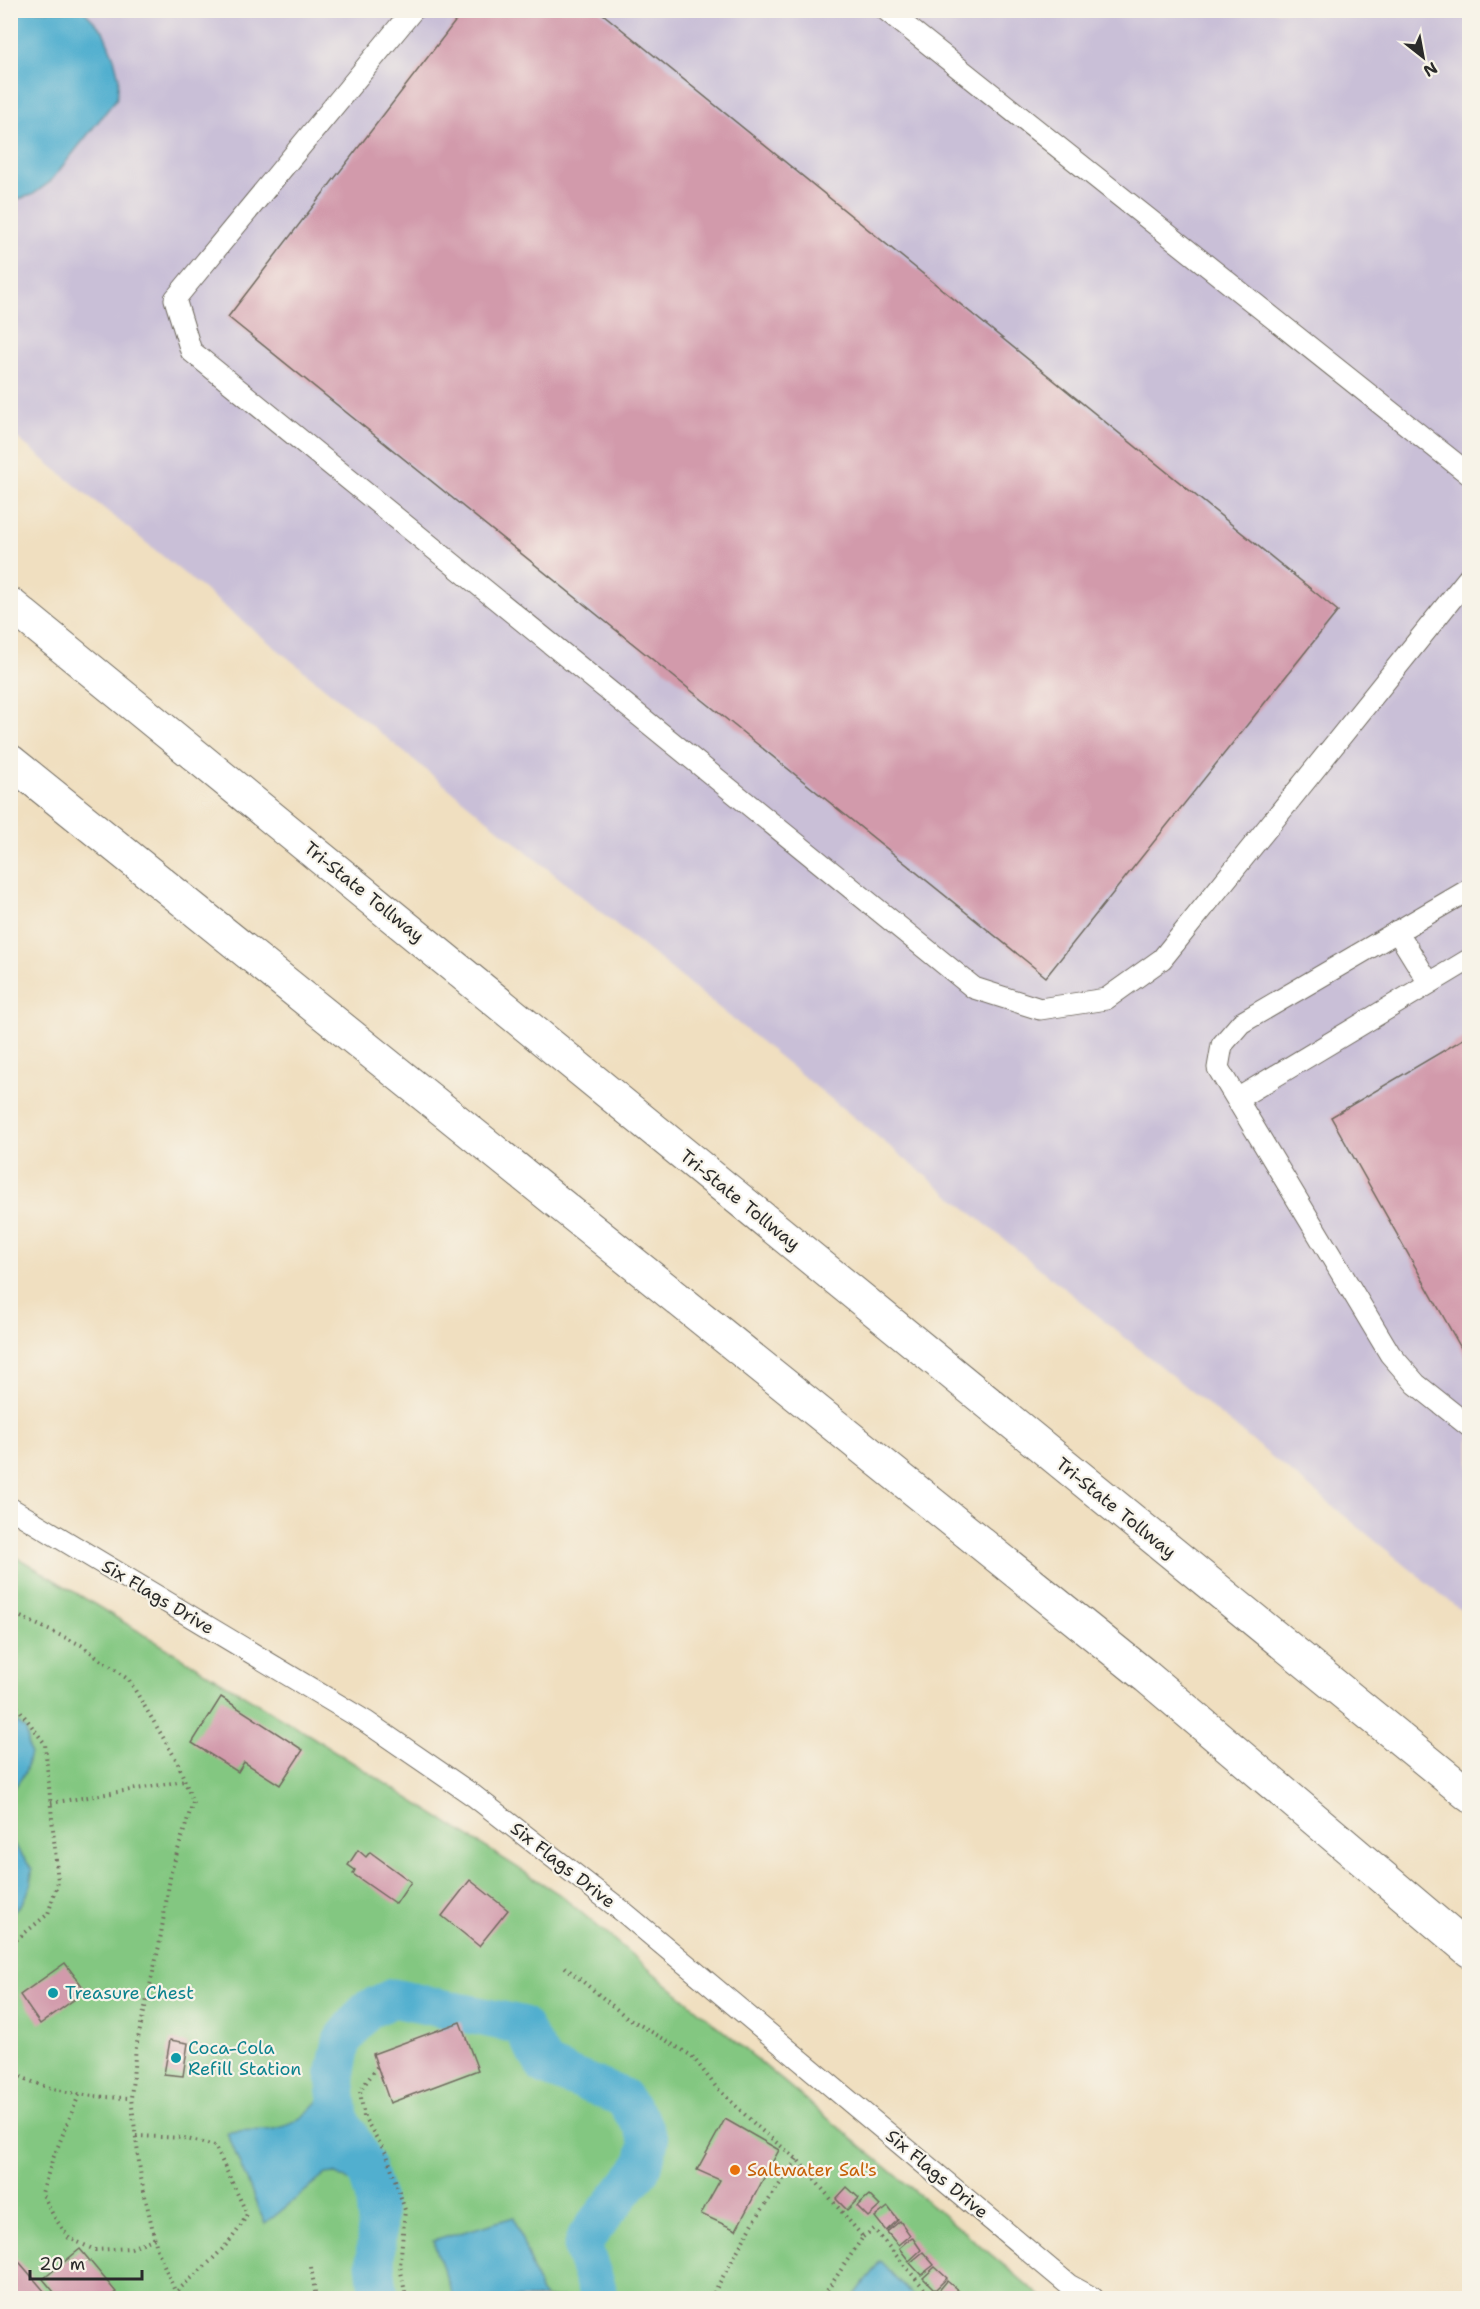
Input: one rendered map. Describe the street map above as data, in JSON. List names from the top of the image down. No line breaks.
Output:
{"streets":{"highway":["Tri-State Tollway"],"lane":["Six Flags Drive"]},"places":["Treasure Chest","Coca-Cola Refill Station","Saltwater Sal's"],"scale_bar":"20 m","north":"bottom right"}
